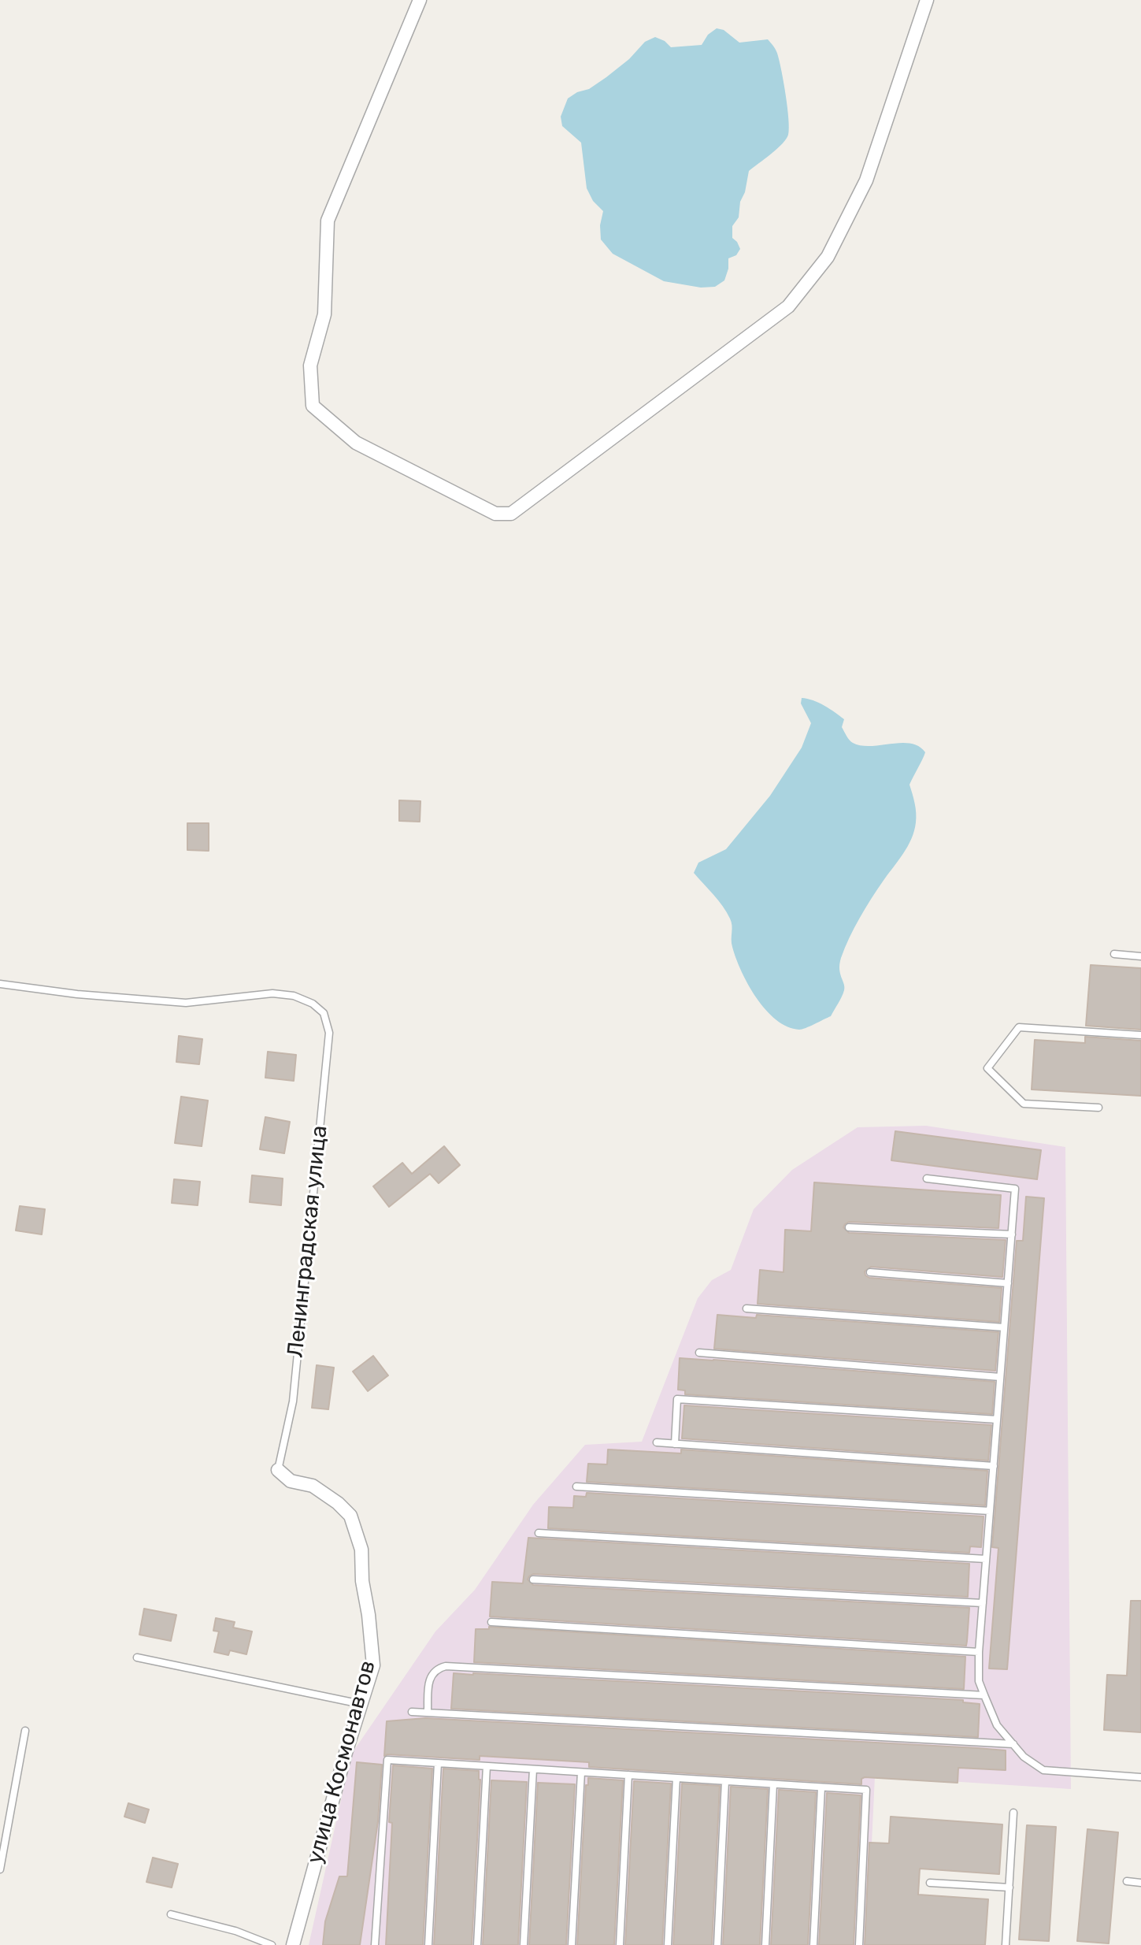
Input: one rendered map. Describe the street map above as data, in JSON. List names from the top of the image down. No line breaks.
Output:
{"streets":{"street":["улица Космонавтов"],"lane":["Ленинградская улица"]},"crossings":[["Ленинградская улица","улица Космонавтов"]]}
